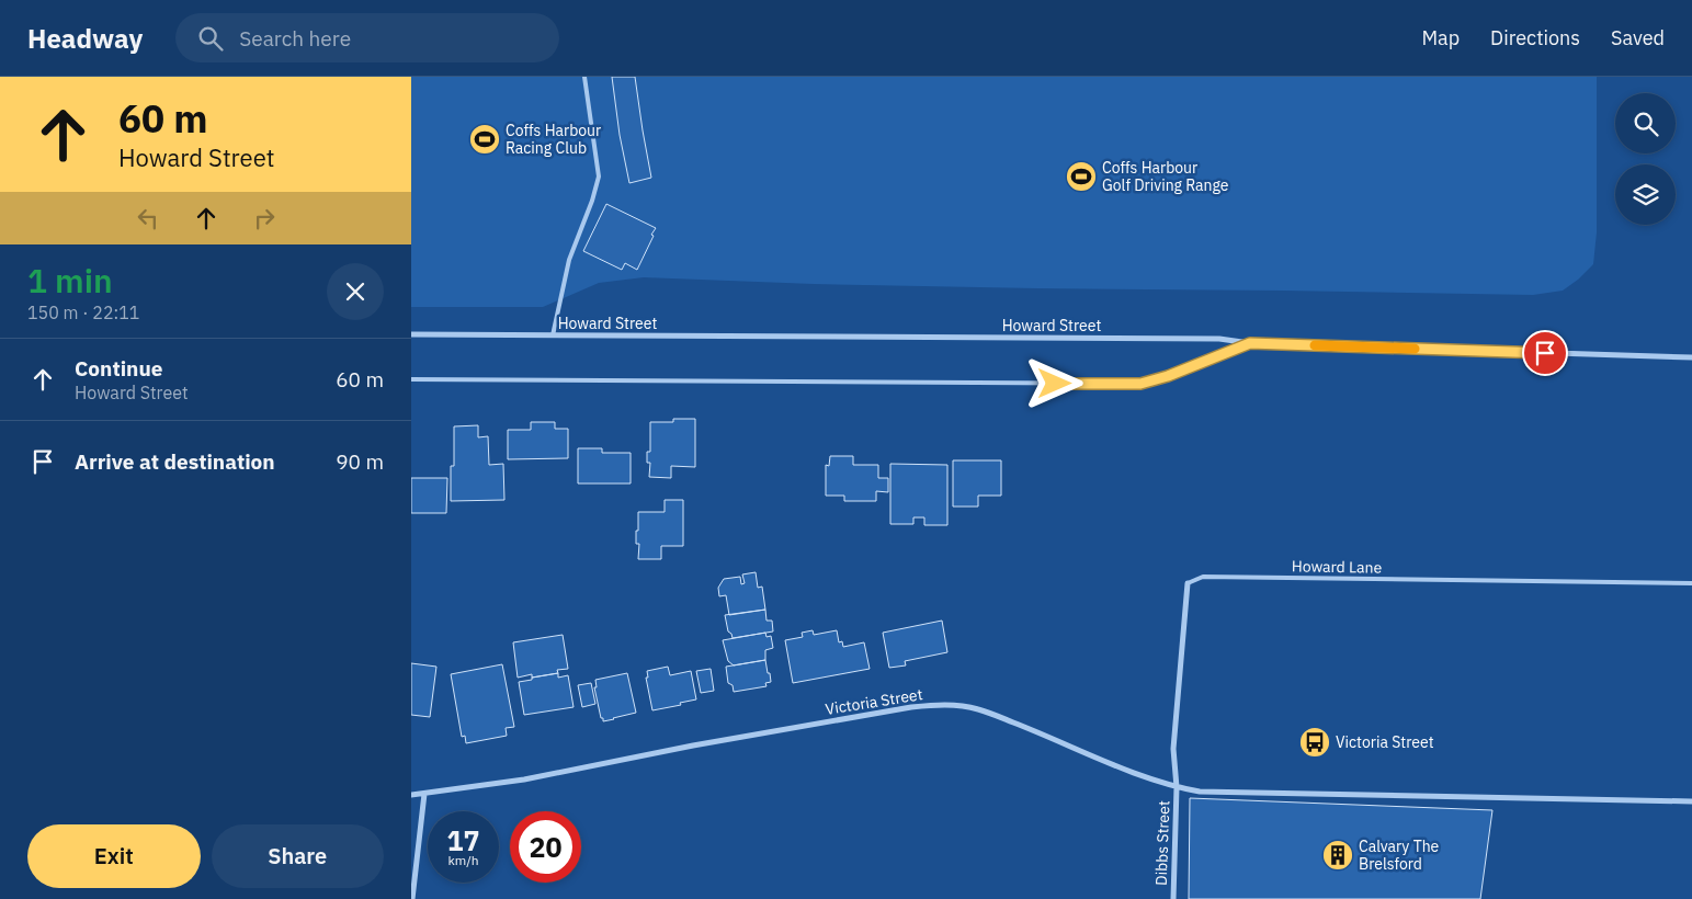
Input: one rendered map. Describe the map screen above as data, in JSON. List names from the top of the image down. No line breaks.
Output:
{"streets":{"street":["Howard Street","Howard Lane","Victoria Street","Dibbs Street"]},"crossings":[["Howard Lane","Victoria Street"],["Howard Lane","Dibbs Street"],["Victoria Street","Dibbs Street"]],"places":{"sports":["Coffs Harbour Racing Club","Coffs Harbour Golf Driving Range"],"bus stop":["Victoria Street"],"building":["Calvary The Brelsford"]},"page":{"header":"Headway","search":"Search here","nav":["Map","Directions","Saved"],"turn":["60 m","Howard Street"],"heading":["1 min","150 m · 22:11"],"list":[{"name":"Continue","note":"Howard Street","value":"60 m"},{"name":"Arrive at destination","value":"90 m"}],"speed":"17 km/h","limit":"20","buttons":["Exit","Share"]}}
